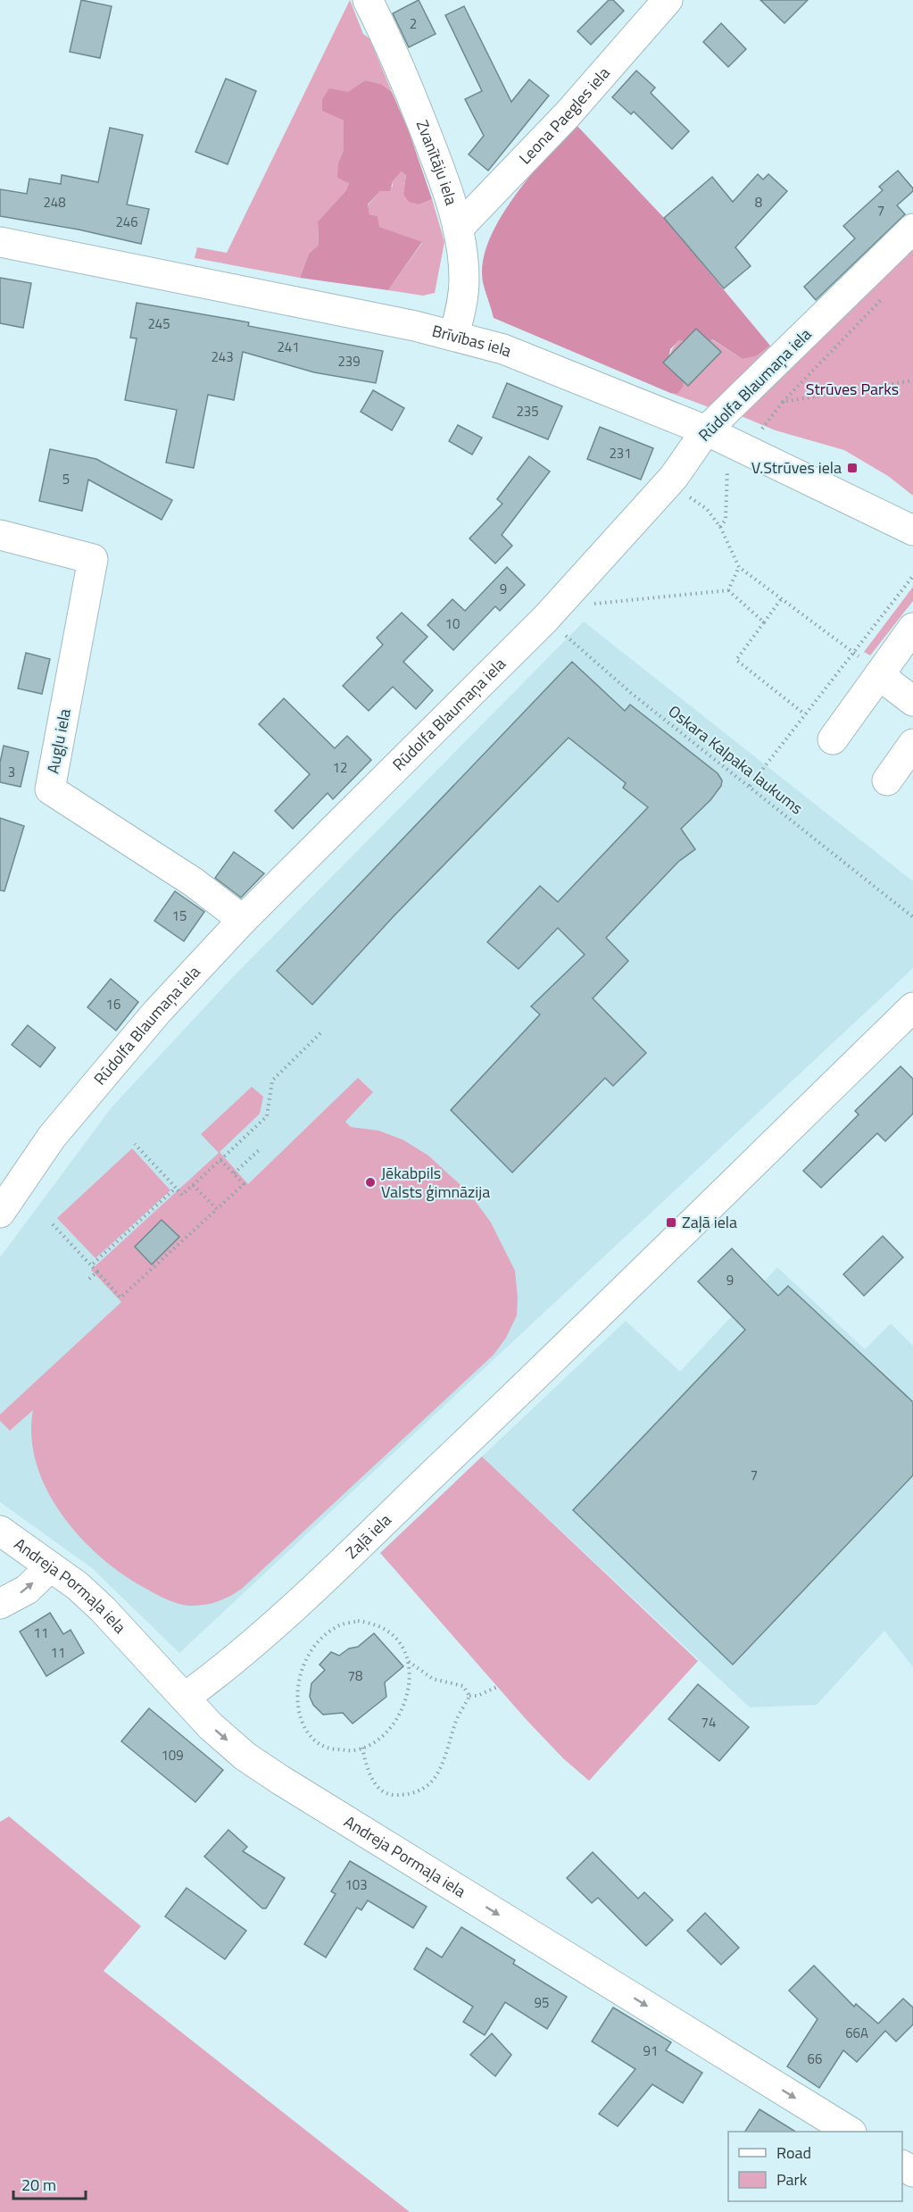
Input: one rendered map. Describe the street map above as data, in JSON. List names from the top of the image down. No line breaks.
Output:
{"streets":{"street":["Leona Paegles iela","Zvanītāju iela","Brīvības iela","Rūdolfa Blaumaņa iela","Augļu iela","Zaļā iela","Andreja Pormaļa iela"],"path":["Oskara Kalpaka laukums"]},"crossings":[["Leona Paegles iela","Zvanītāju iela"],["Zvanītāju iela","Brīvības iela"],["Brīvības iela","Rūdolfa Blaumaņa iela"],["Rūdolfa Blaumaņa iela","Augļu iela"],["Rūdolfa Blaumaņa iela","Oskara Kalpaka laukums"],["Zaļā iela","Andreja Pormaļa iela"]],"one_way":["Andreja Pormaļa iela"],"parks":["Strūves Parks"],"places":{"transit":["V.Strūves iela","Zaļā iela"],"other":["Jēkabpils Valsts ģimnāzija"]},"house_numbers":["2","248","8","7","246","245","241","243","239","235","231","5","9","10","12","3","15","16","9","7","11","11","78","74","109","103","95","66A","91","66"],"legend":["Road","Park"],"scale_bar":"20 m"}
